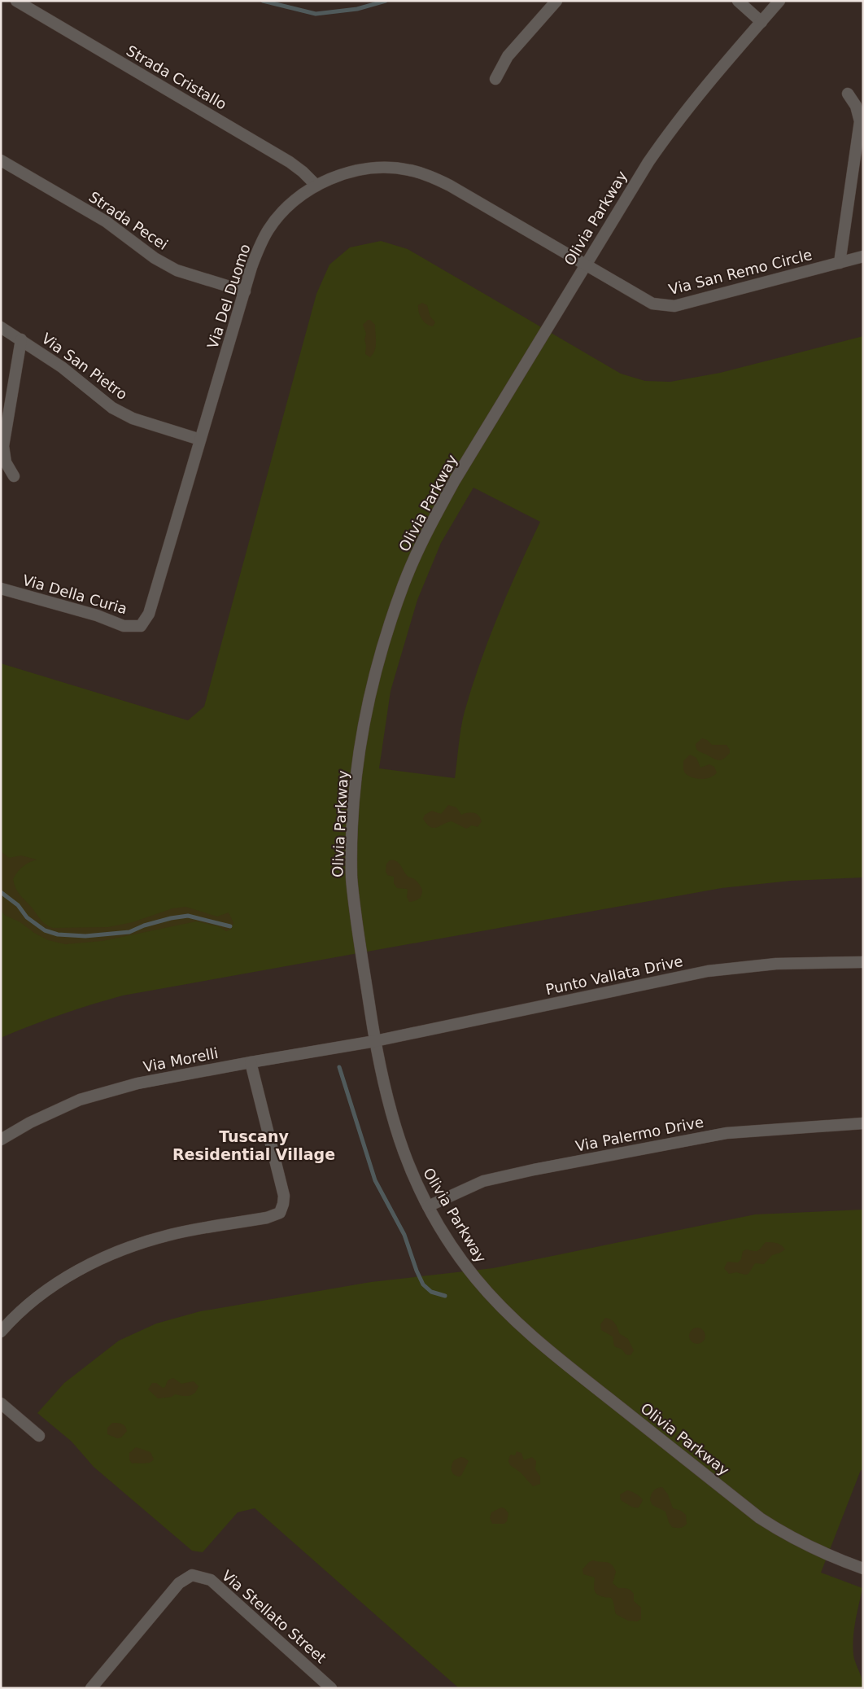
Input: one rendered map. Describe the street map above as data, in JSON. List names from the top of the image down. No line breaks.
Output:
{"streets":{"street":["Strada Cristallo","Olivia Parkway","Strada Pecei","Via San Remo Circle","Via Del Duomo","Via San Pietro","Via Della Curia","Punto Vallata Drive","Via Morelli","Via Palermo Drive","Via Stellato Street"]},"crossings":[["Strada Cristallo","Via Del Duomo"],["Olivia Parkway","Via San Remo Circle"],["Olivia Parkway","Via Del Duomo"],["Olivia Parkway","Punto Vallata Drive"],["Olivia Parkway","Via Morelli"],["Olivia Parkway","Via Palermo Drive"],["Strada Pecei","Via Del Duomo"],["Via San Remo Circle","Via Del Duomo"],["Via Del Duomo","Via San Pietro"],["Via Del Duomo","Via Della Curia"],["Punto Vallata Drive","Via Morelli"]],"districts":["Tuscany Residential Village"]}
